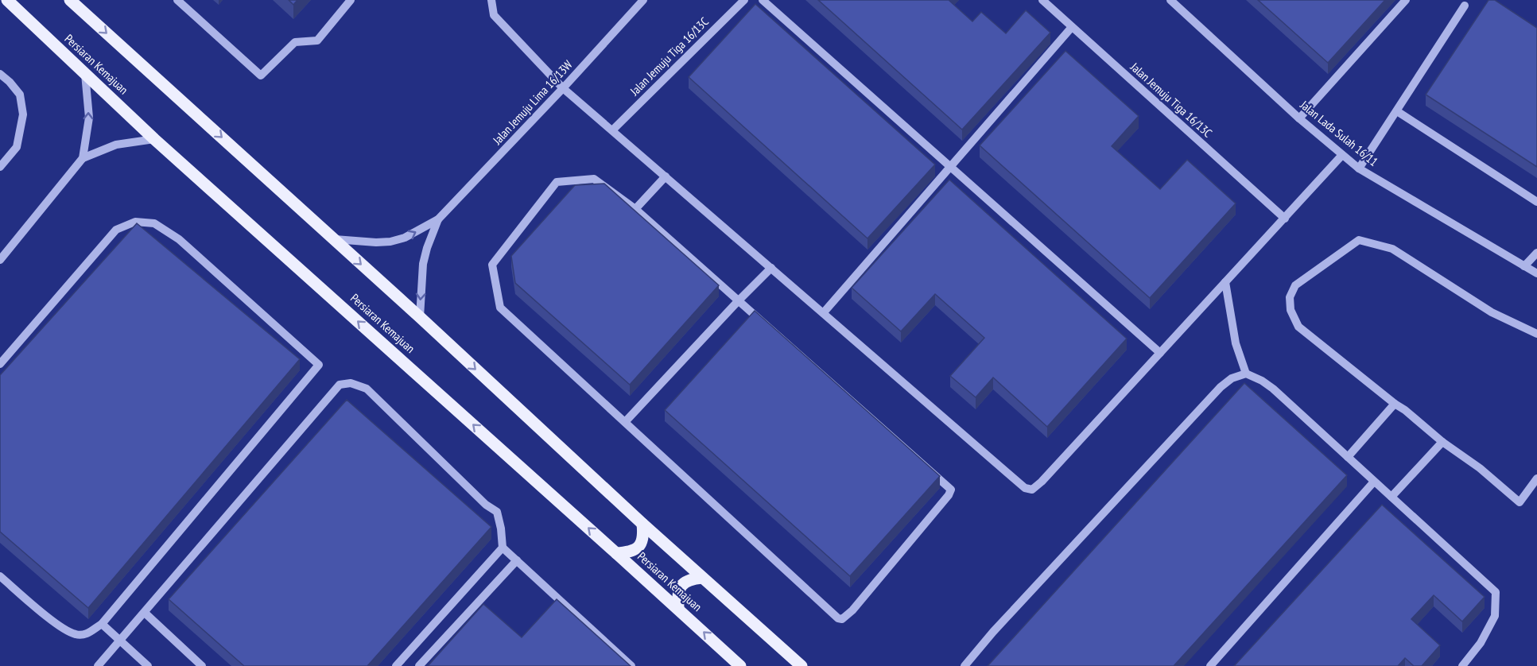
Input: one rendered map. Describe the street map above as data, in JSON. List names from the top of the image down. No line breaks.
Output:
{"streets":{"main road":["Persiaran Kemajuan"],"street":["Jalan Jemuju Tiga 16/13C","Jalan Jemuju Lima 16/13W","Jalan Lada Sulah 16/11"]},"crossings":[["Persiaran Kemajuan","Jalan Jemuju Lima 16/13W"]]}
